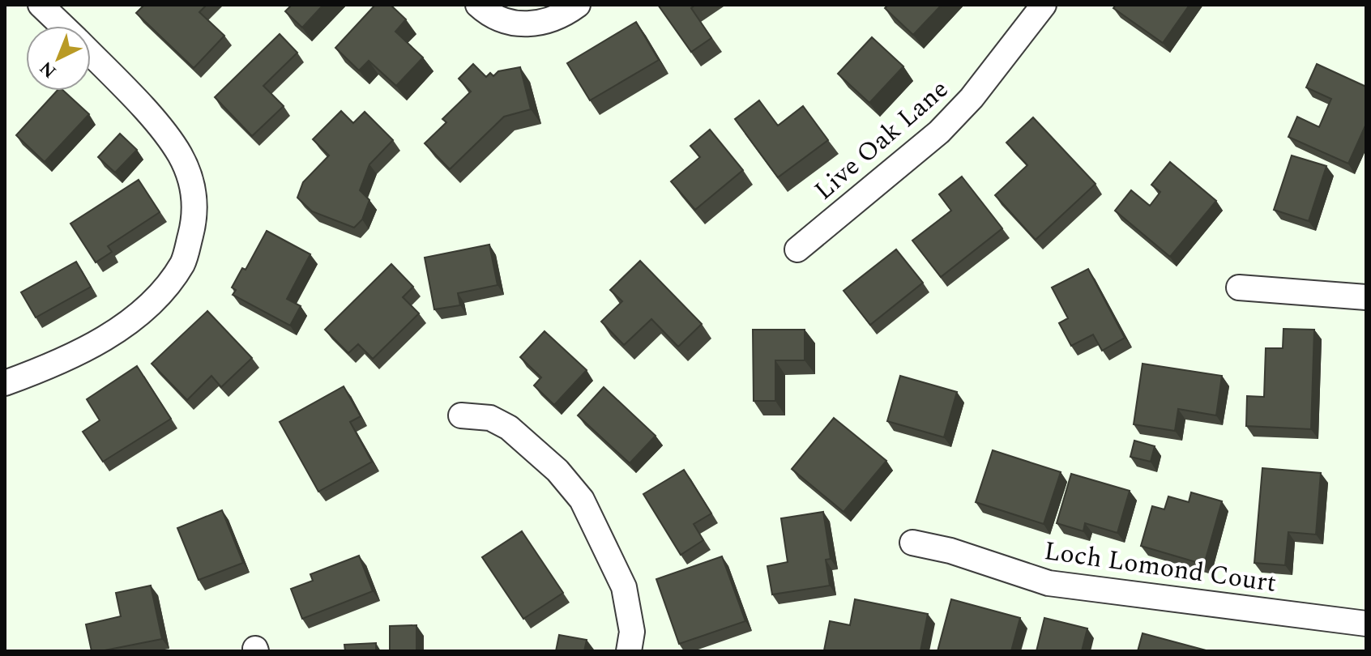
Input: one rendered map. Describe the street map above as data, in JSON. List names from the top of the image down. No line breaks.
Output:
{"streets":{"street":["Live Oak Lane","Loch Lomond Court"]},"north":"bottom left"}
